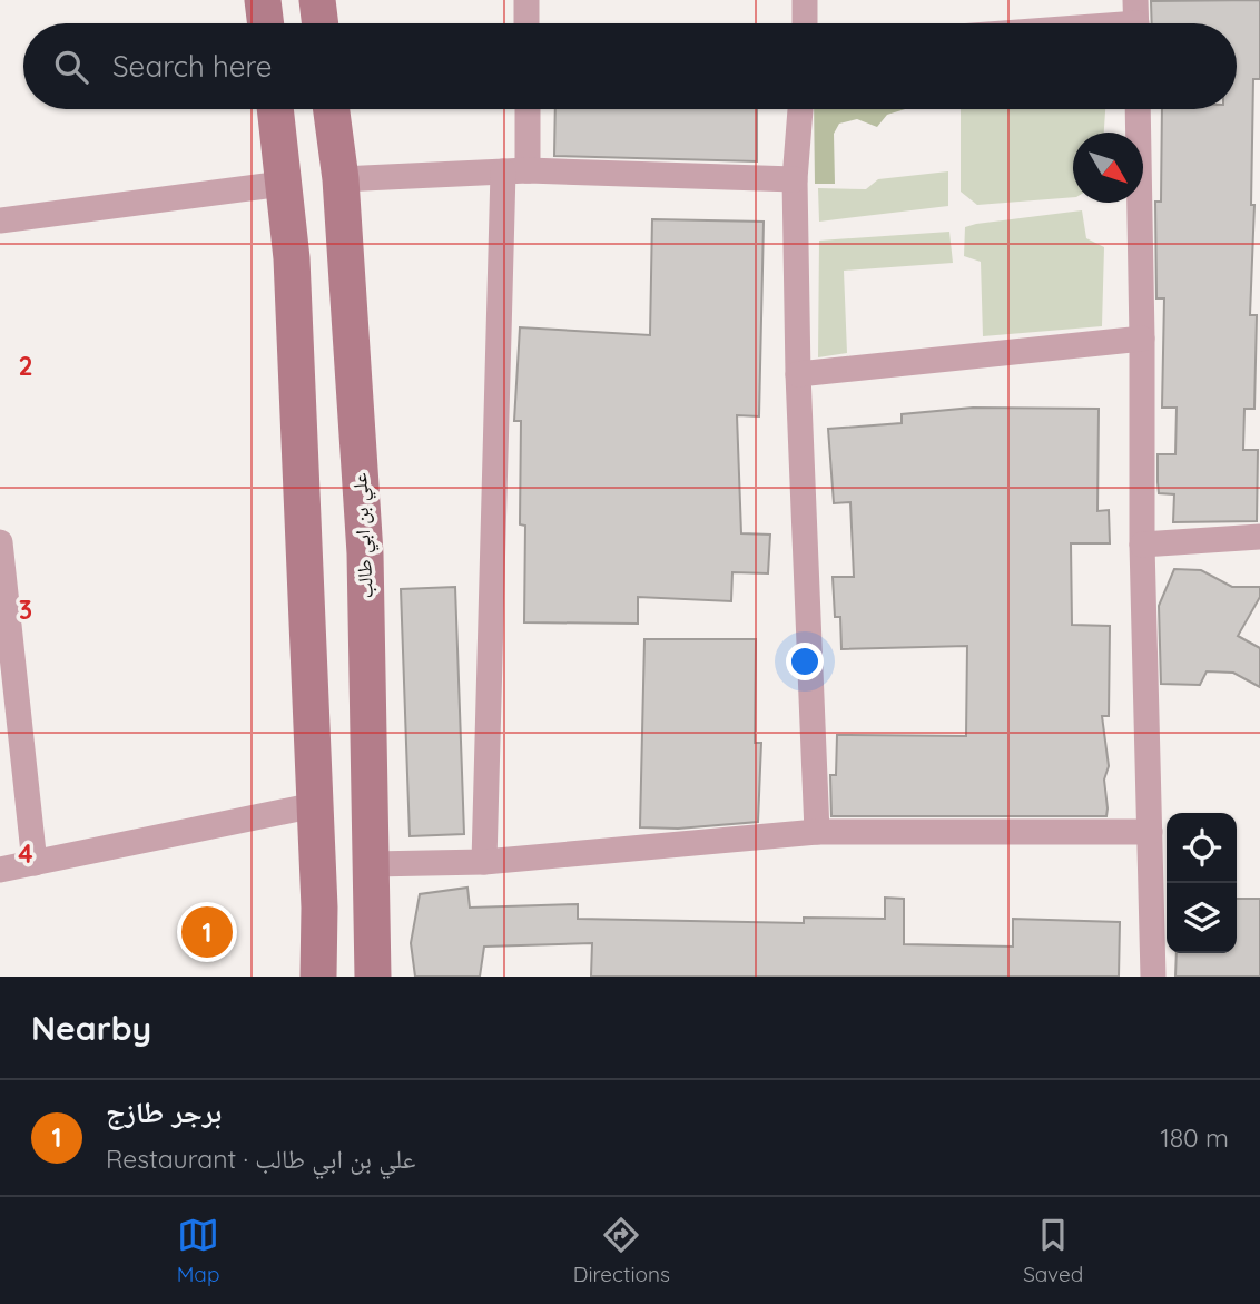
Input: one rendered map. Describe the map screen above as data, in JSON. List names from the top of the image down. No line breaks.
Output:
{"streets":{"main road":["علي بن ابي طالب"]},"north":"bottom right","page":{"search":"Search here","pins":"1","heading":"Nearby","list":[{"mark":"1","name":"برجر طازج","note":"Restaurant · علي بن ابي طالب","value":"180 m"}],"nav":["Map","Directions","Saved"]},"grid":{"rows":["2","3","4"]}}
